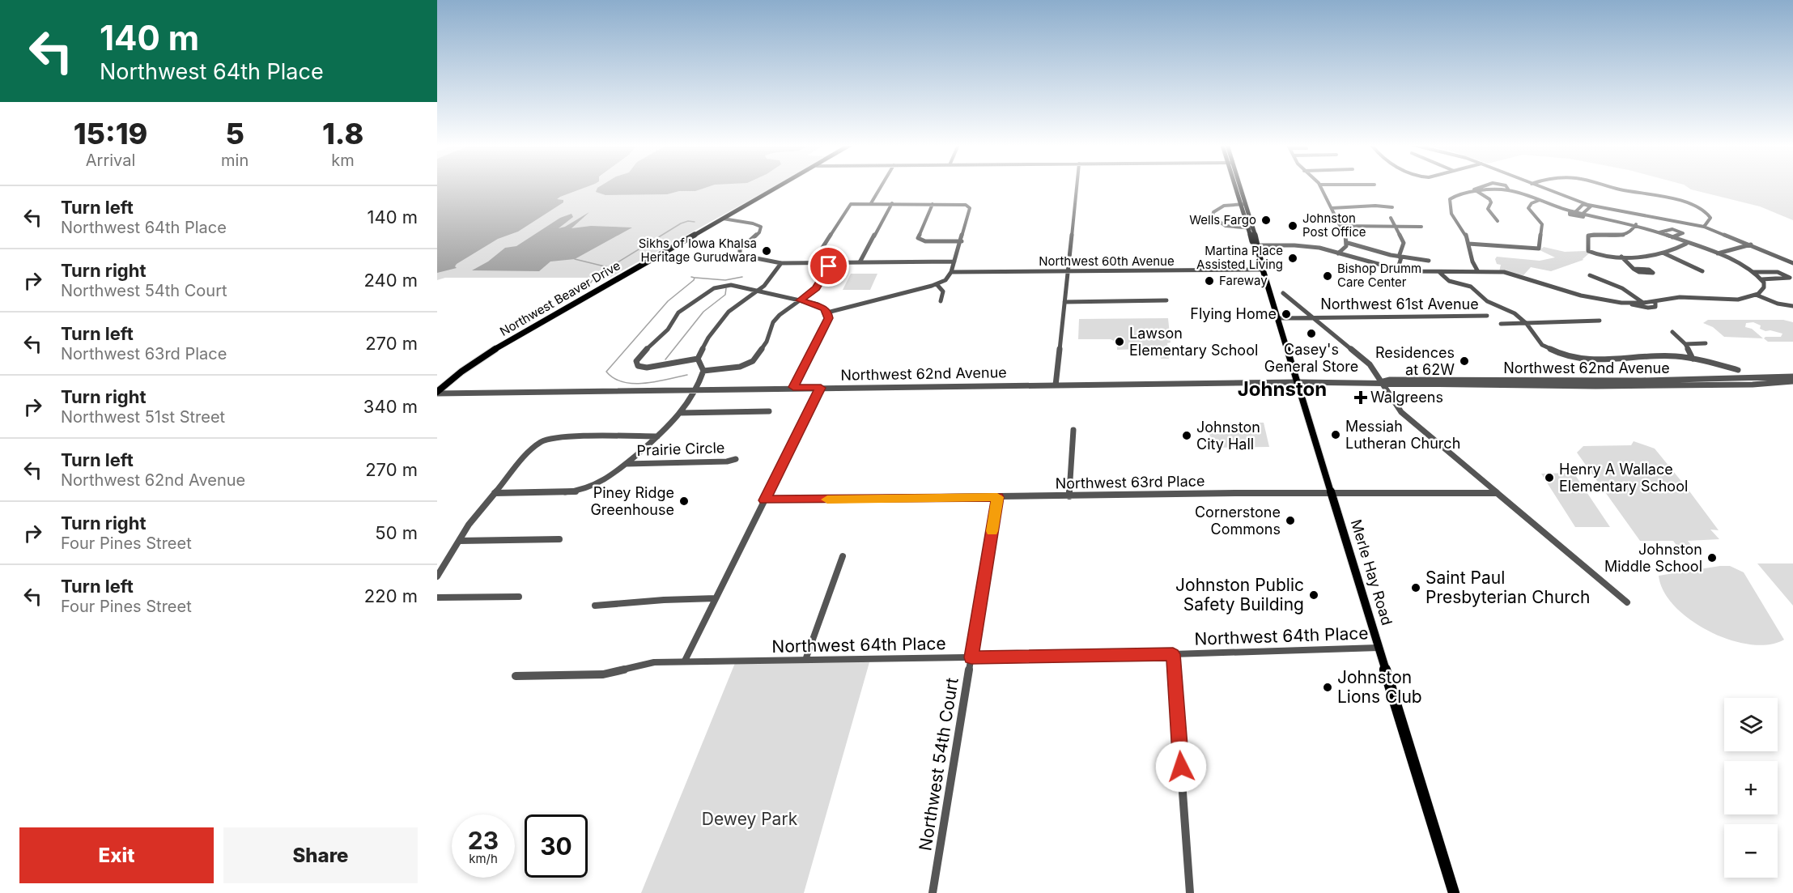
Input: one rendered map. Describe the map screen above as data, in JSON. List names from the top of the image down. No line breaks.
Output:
{"streets":{"main road":["Northwest Beaver Drive","Merle Hay Road"],"street":["Northwest 60th Avenue","Northwest 61st Avenue","Northwest 62nd Avenue","Prairie Circle","Northwest 63rd Place","Northwest 64th Place","Northwest 54th Court"]},"crossings":[["Northwest 60th Avenue","Merle Hay Road"],["Northwest Beaver Drive","Northwest 62nd Avenue"],["Northwest 61st Avenue","Merle Hay Road"],["Northwest 62nd Avenue","Merle Hay Road"],["Northwest 63rd Place","Merle Hay Road"],["Northwest 63rd Place","Northwest 54th Court"],["Merle Hay Road","Northwest 64th Place"],["Northwest 64th Place","Northwest 54th Court"]],"districts":["Johnston"],"parks":["Dewey Park"],"places":{"other":["Wells Fargo","Johnston Post Office","Sikhs of Iowa Khalsa Heritage Gurudwara","Martina Place Assisted Living","Bishop Drumm Care Center","Fareway","Flying Home","Casey's General Store","Lawson Elementary School","Residences at 62W","Messiah Lutheran Church","Johnston City Hall","Henry A Wallace Elementary School","Piney Ridge Greenhouse","Cornerstone Commons","Johnston Middle School","Saint Paul Presbyterian Church","Johnston Public Safety Building","Johnston Lions Club"],"health":["Walgreens"]},"page":{"turn":["140 m","Northwest 64th Place"],"eta":["15:19","Arrival","5","min","1.8","km"],"list":[{"name":"Turn left","note":"Northwest 64th Place","value":"140 m"},{"name":"Turn right","note":"Northwest 54th Court","value":"240 m"},{"name":"Turn left","note":"Northwest 63rd Place","value":"270 m"},{"name":"Turn right","note":"Northwest 51st Street","value":"340 m"},{"name":"Turn left","note":"Northwest 62nd Avenue","value":"270 m"},{"name":"Turn right","note":"Four Pines Street","value":"50 m"},{"name":"Turn left","note":"Four Pines Street","value":"220 m"}],"map_buttons":["+","−"],"speed":"23 km/h","limit":"30","buttons":["Exit","Share"]}}
